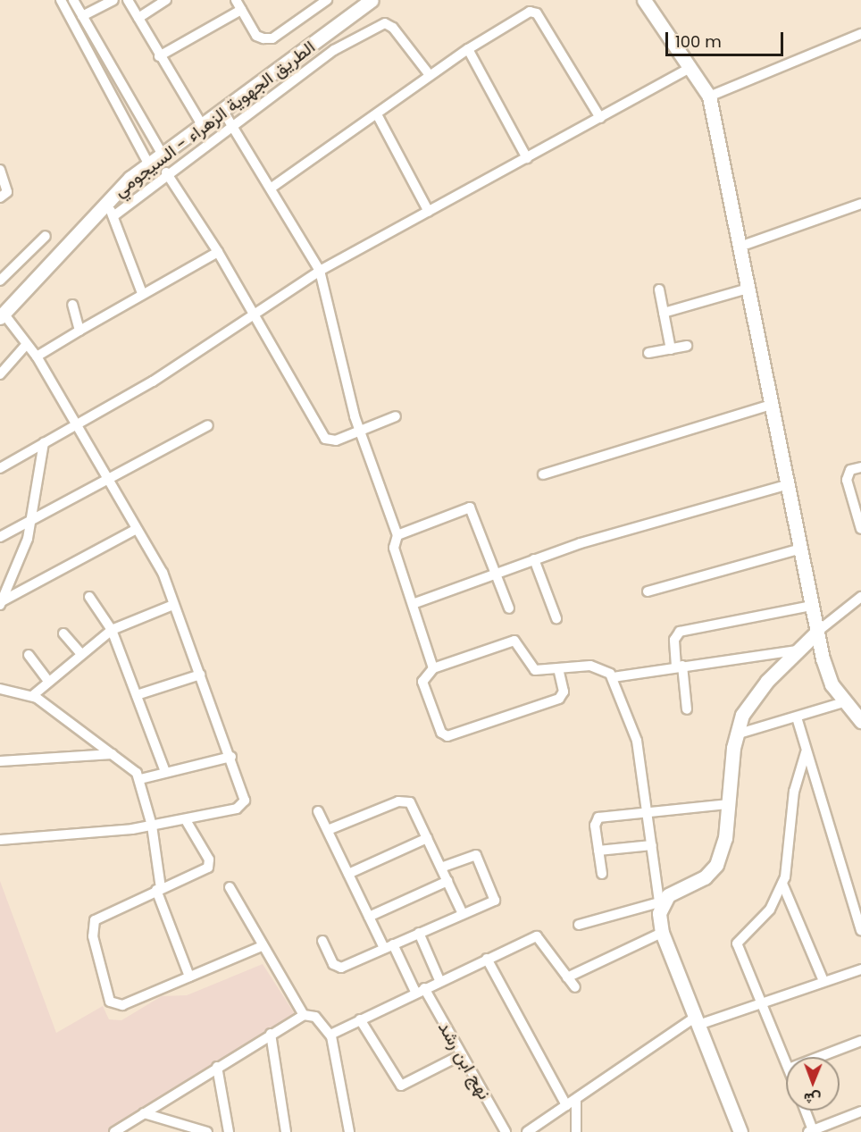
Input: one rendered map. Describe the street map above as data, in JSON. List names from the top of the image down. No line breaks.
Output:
{"streets":{"main road":["الطريق الجهوية الزهراء - السيجومي"],"street":["نهج ابن رشد"]},"scale_bar":"100 m","north":"bottom"}
